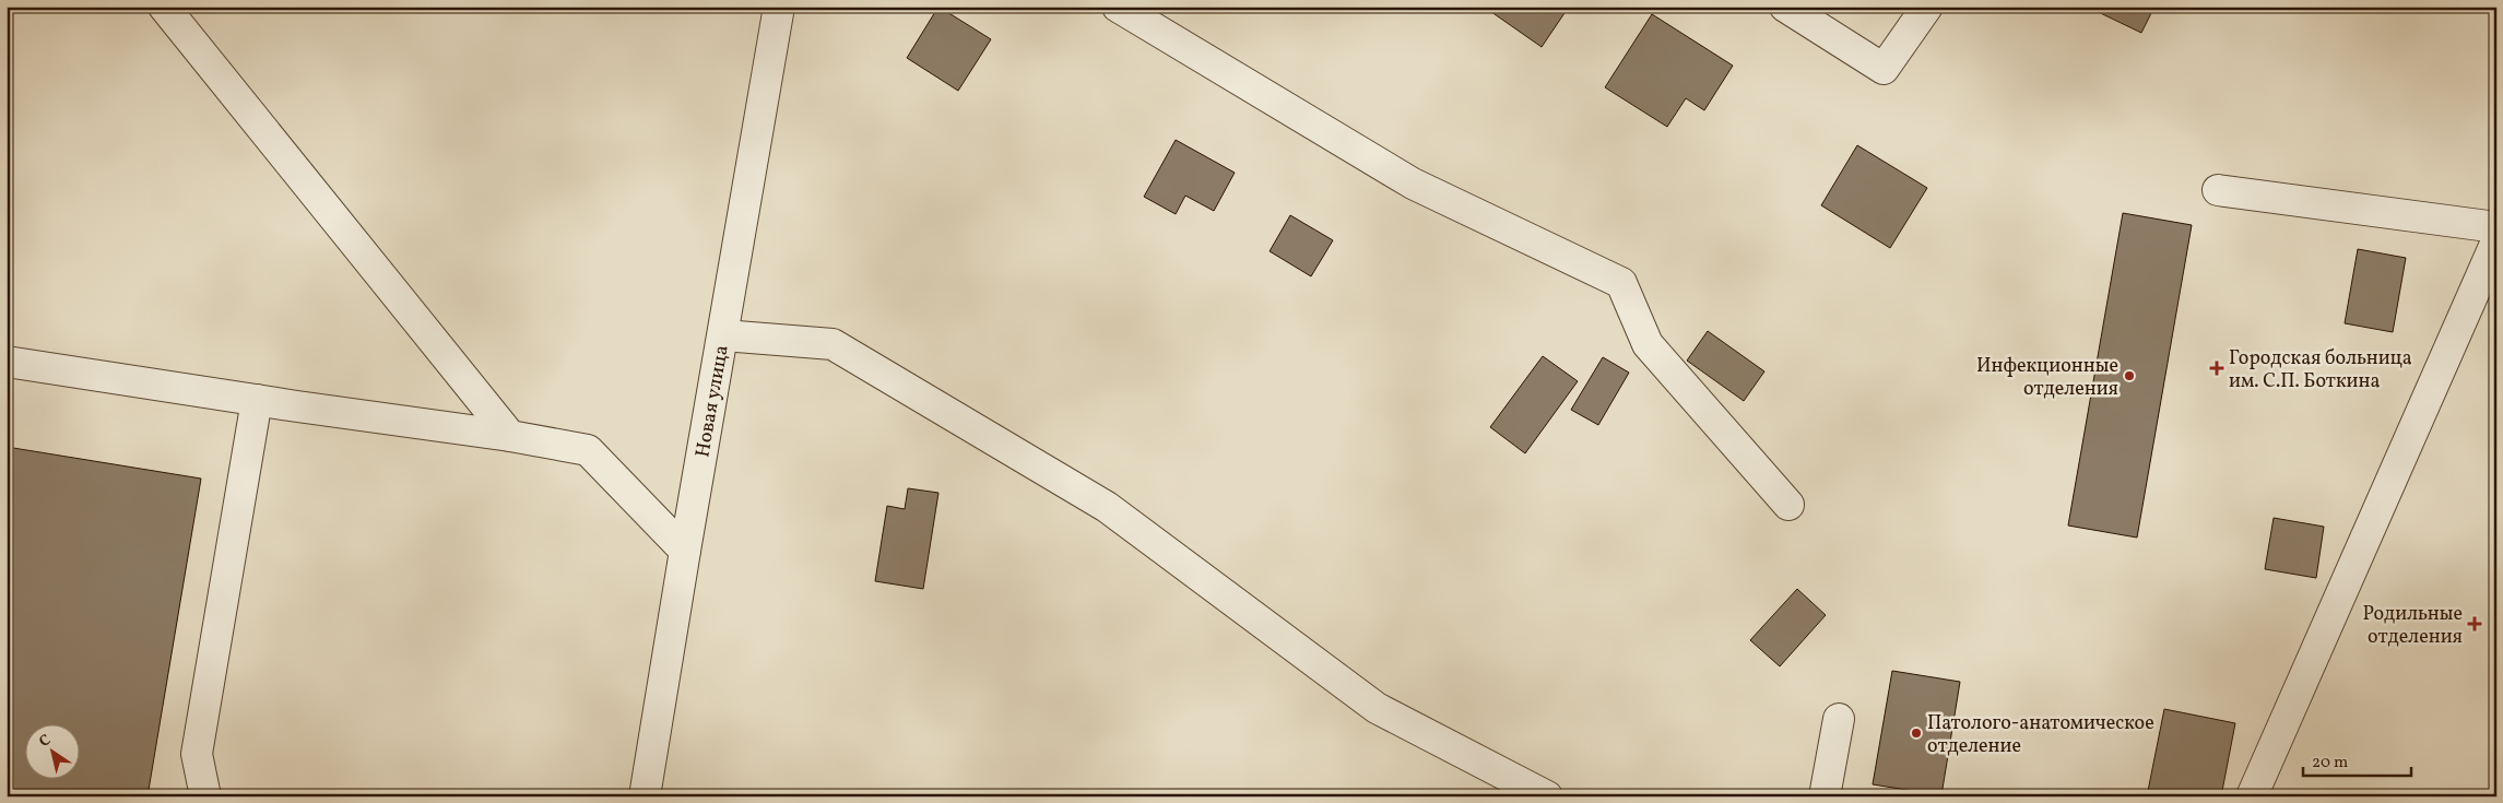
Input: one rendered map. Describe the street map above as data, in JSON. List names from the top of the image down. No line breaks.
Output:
{"streets":{"street":["Новая улица"]},"places":{"health":["Городская больница им. С.П. Боткина","Родильные отделения"],"other":["Инфекционные отделения","Патолого-анатомическое отделение"]},"scale_bar":"20 m","north":"top left"}
